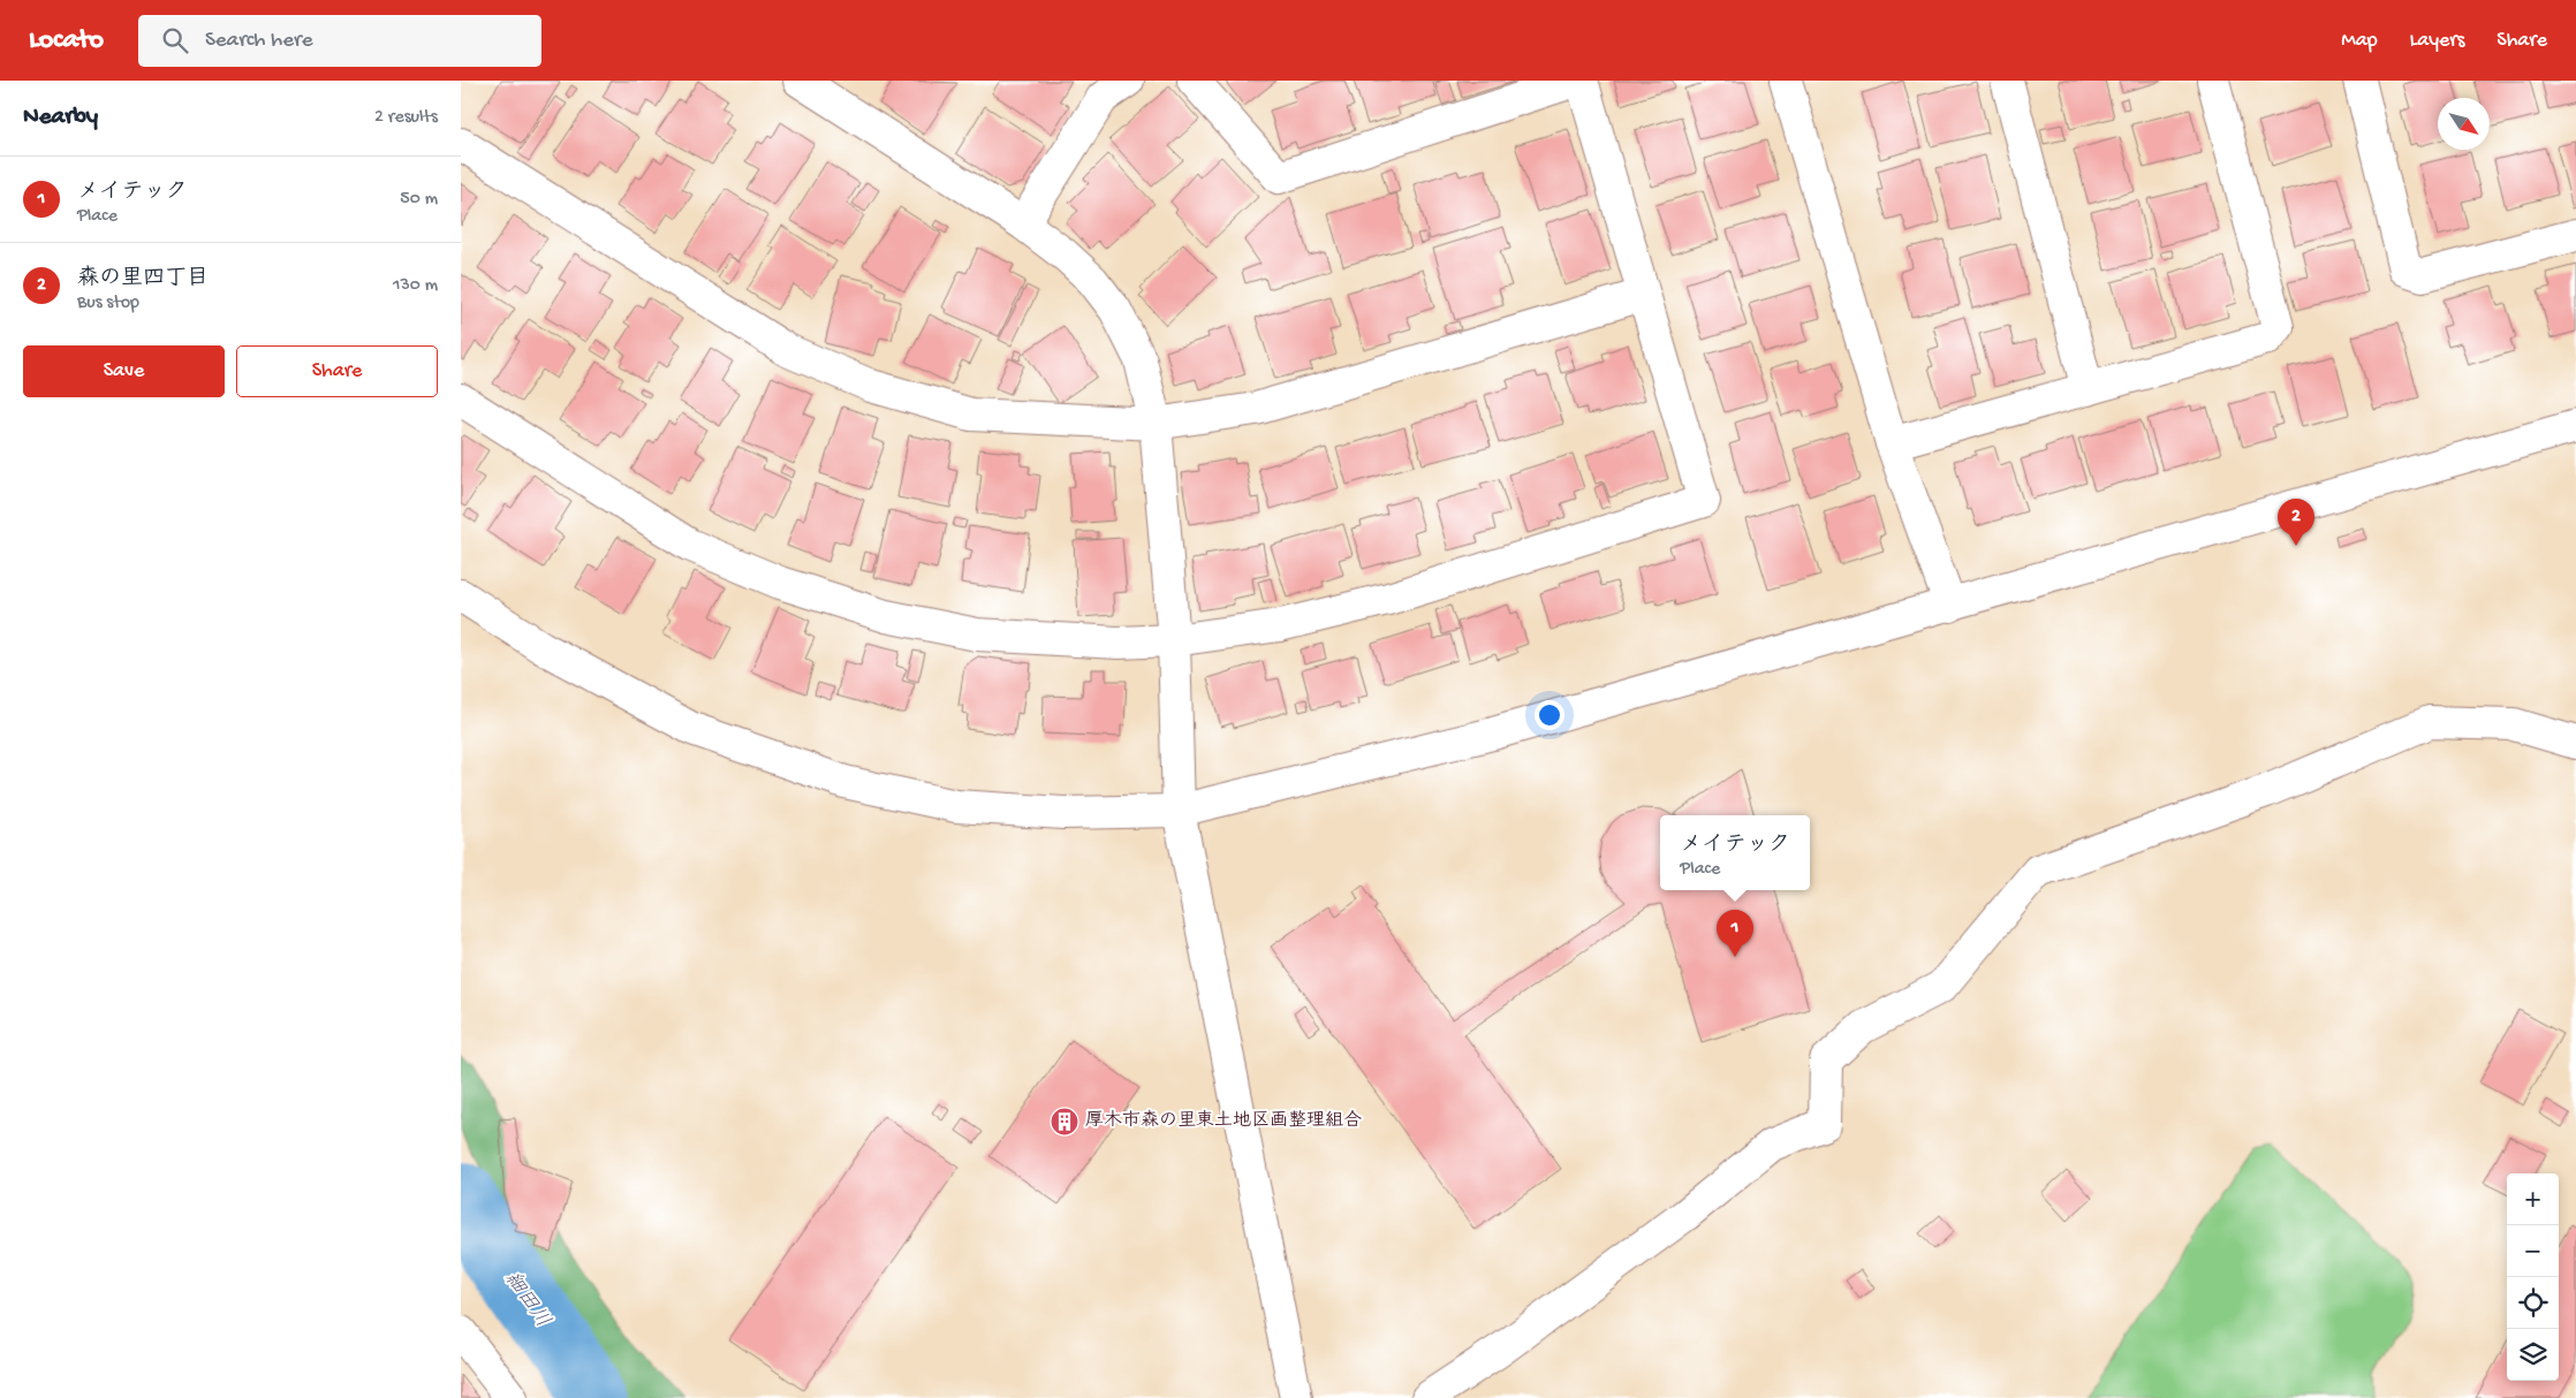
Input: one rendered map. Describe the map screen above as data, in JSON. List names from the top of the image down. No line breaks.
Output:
{"water":["細田川"],"places":{"building":["厚木市森の里東土地区画整理組合"]},"north":"bottom right","page":{"header":"Locato","search":"Search here","nav":["Map","Layers","Share"],"heading":["Nearby","2 results"],"list":[{"mark":"1","name":"メイテック","note":"Place","value":"50 m"},{"mark":"2","name":"森の里四丁目","note":"Bus stop","value":"130 m"}],"buttons":["Save","Share"],"pins":["2","1"],"popup":["メイテック","Place"],"map_buttons":["+","−"]}}
